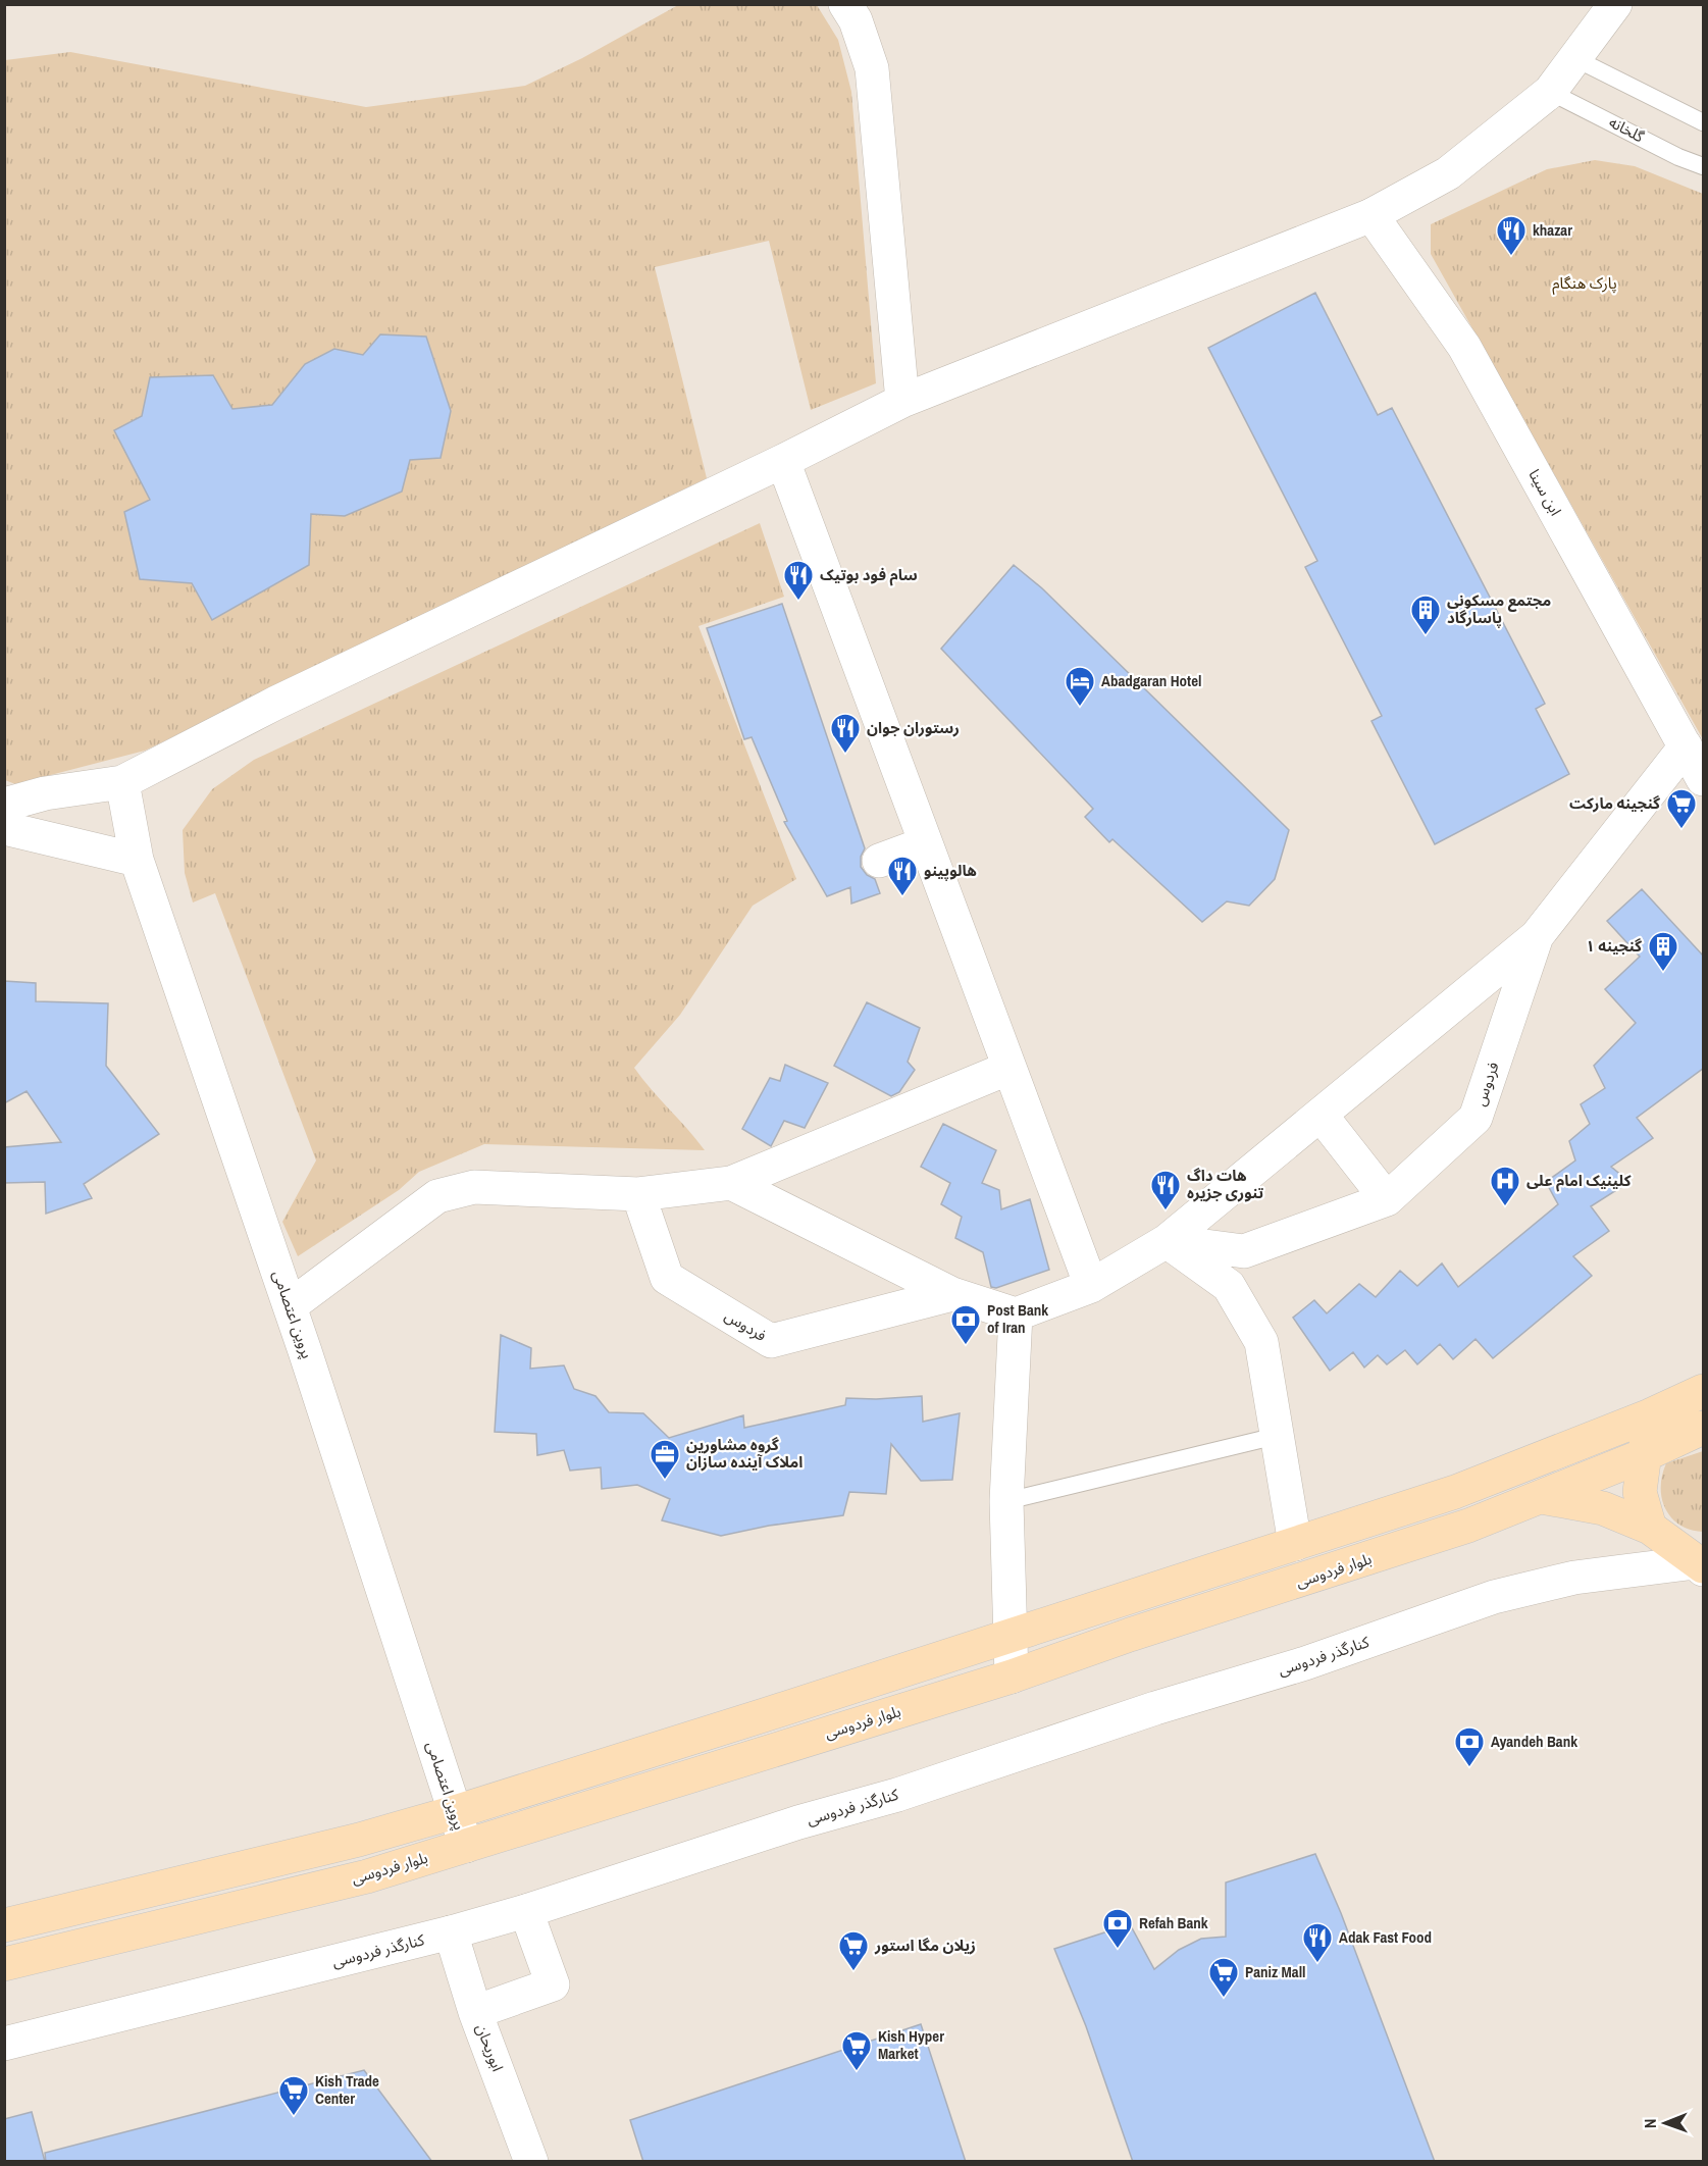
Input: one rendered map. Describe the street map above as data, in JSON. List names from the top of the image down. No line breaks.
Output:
{"streets":{"main road":["بلوار فردوسی"],"street":["ابن سینا","فردوس","پروین اعتصامی","کنارگذر فردوسی","ابوریحان"],"lane":["گلخانه"]},"crossings":[["ابن سینا","فردوس"],["پروین اعتصامی","بلوار فردوسی"],["کنارگذر فردوسی","ابوریحان"]],"parks":["پارک هنگام"],"places":{"restaurant":["khazar","سام فود بوتیک","رستوران جوان","هالوپینو","هات داگ تنورى جزيره","Adak Fast Food"],"building":["مجتمع مسکونی پاسارگاد","گنجینه ۱"],"hotel":["Abadgaran Hotel"],"supermarket":["گنجینه مارکت","زیلان مگا استور","Paniz Mall","Kish Hyper Market","Kish Trade Center"],"hospital":["کلینیک امام علی"],"bank":["Post Bank of Iran","Ayandeh Bank","Refah Bank"],"office":["گروه مشاورین املاک آینده سازان"]},"north":"left"}
